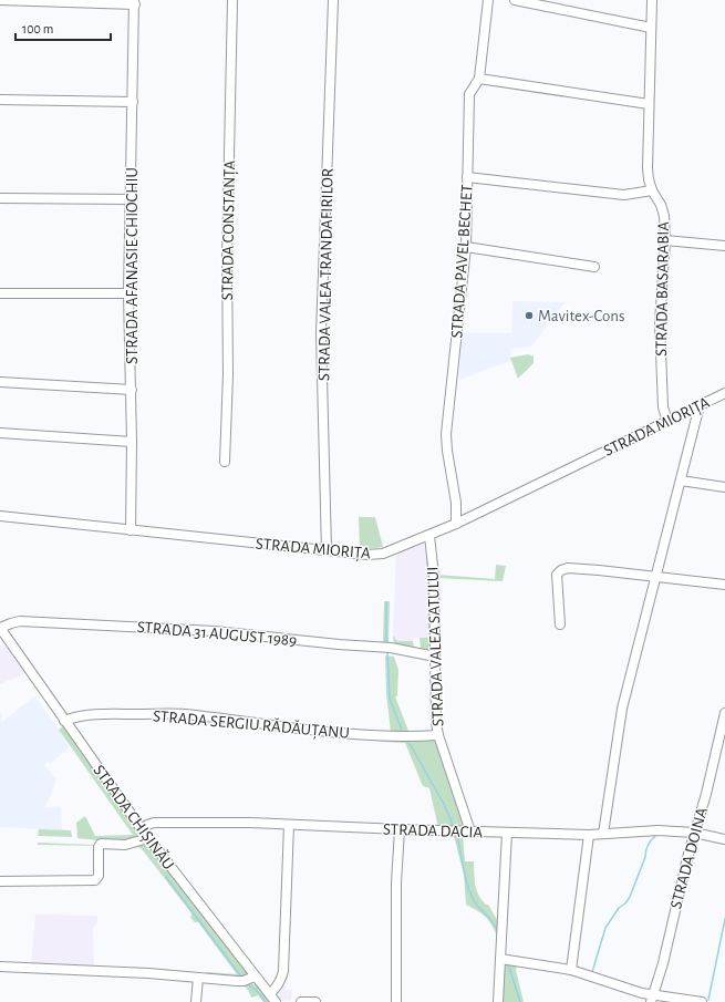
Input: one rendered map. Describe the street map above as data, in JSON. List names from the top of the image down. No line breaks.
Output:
{"streets":{"street":["STRADA CONSTANȚA","STRADA PAVEL BECHET","STRADA AFANASIE CHIOCHIU","STRADA VALEA TRANDAFIRILOR","STRADA BASARABIA","STRADA MIORIȚA","STRADA 31 AUGUST 1989","STRADA VALEA SATULUI","STRADA SERGIU RĂDĂUȚANU","STRADA CHIȘINĂU","STRADA DACIA","STRADA DOINA"]},"crossings":[["STRADA PAVEL BECHET","STRADA MIORIȚA"],["STRADA AFANASIE CHIOCHIU","STRADA MIORIȚA"],["STRADA VALEA TRANDAFIRILOR","STRADA MIORIȚA"],["STRADA BASARABIA","STRADA MIORIȚA"],["STRADA MIORIȚA","STRADA VALEA SATULUI"],["STRADA 31 AUGUST 1989","STRADA VALEA SATULUI"],["STRADA 31 AUGUST 1989","STRADA CHIȘINĂU"],["STRADA VALEA SATULUI","STRADA SERGIU RĂDĂUȚANU"],["STRADA VALEA SATULUI","STRADA DACIA"],["STRADA SERGIU RĂDĂUȚANU","STRADA CHIȘINĂU"],["STRADA CHIȘINĂU","STRADA DACIA"],["STRADA DACIA","STRADA DOINA"]],"places":["Mavitex-Cons"],"scale_bar":"100 m"}
